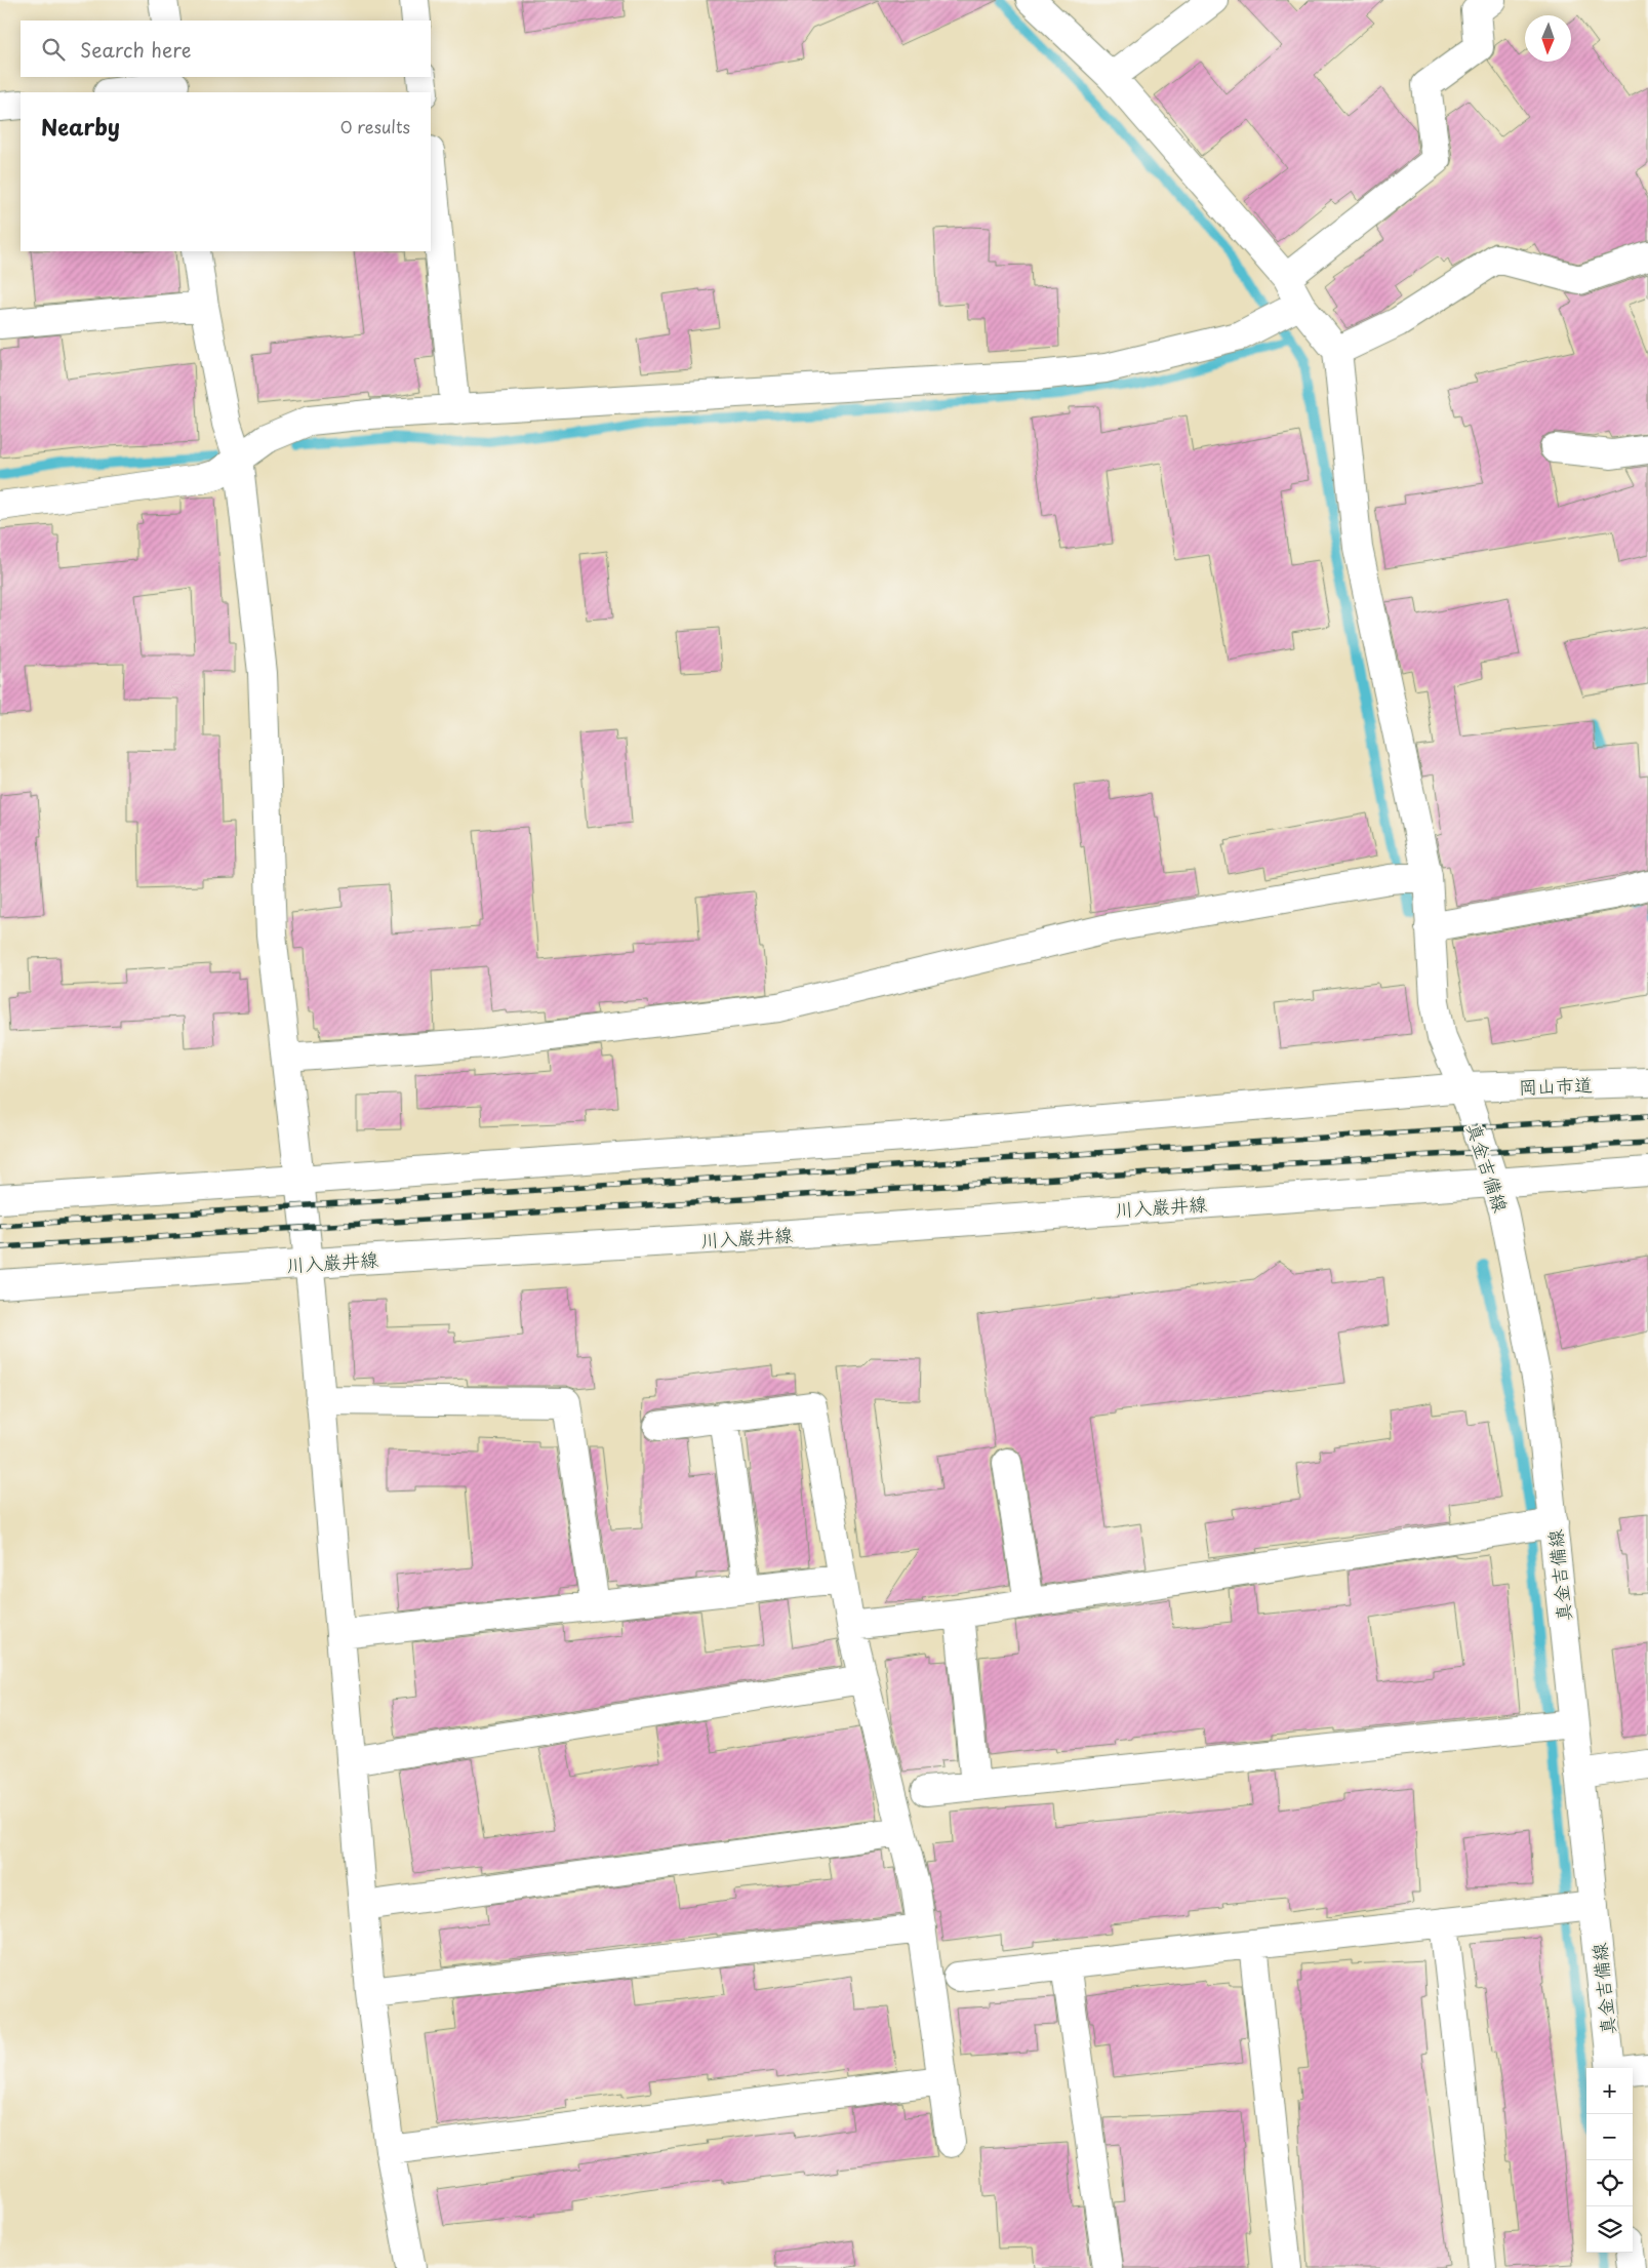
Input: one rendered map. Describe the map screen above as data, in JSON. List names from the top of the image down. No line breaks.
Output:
{"streets":{"street":["岡山市道","真金吉備線","川入巌井線"]},"crossings":[["岡山市道","真金吉備線"],["真金吉備線","川入巌井線"]],"north":"bottom","page":{"search":"Search here","heading":["Nearby","0 results"],"map_buttons":["+","−"]}}
